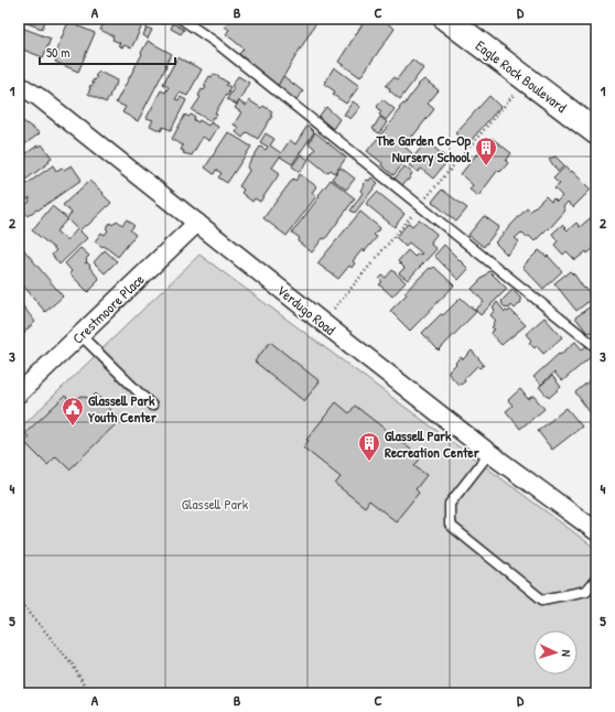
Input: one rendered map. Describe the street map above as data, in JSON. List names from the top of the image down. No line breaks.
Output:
{"streets":{"main road":["Eagle Rock Boulevard"],"street":["Crestmoore Place","Verdugo Road"]},"crossings":[["Crestmoore Place","Verdugo Road"]],"parks":["Glassell Park"],"places":{"building":["The Garden Co-Op Nursery School","Glassell Park Recreation Center"],"public building":["Glassell Park Youth Center"]},"scale_bar":"50 m","north":"right","grid":{"columns":["A","B","C","D"],"rows":["1","2","3","4","5"]}}
